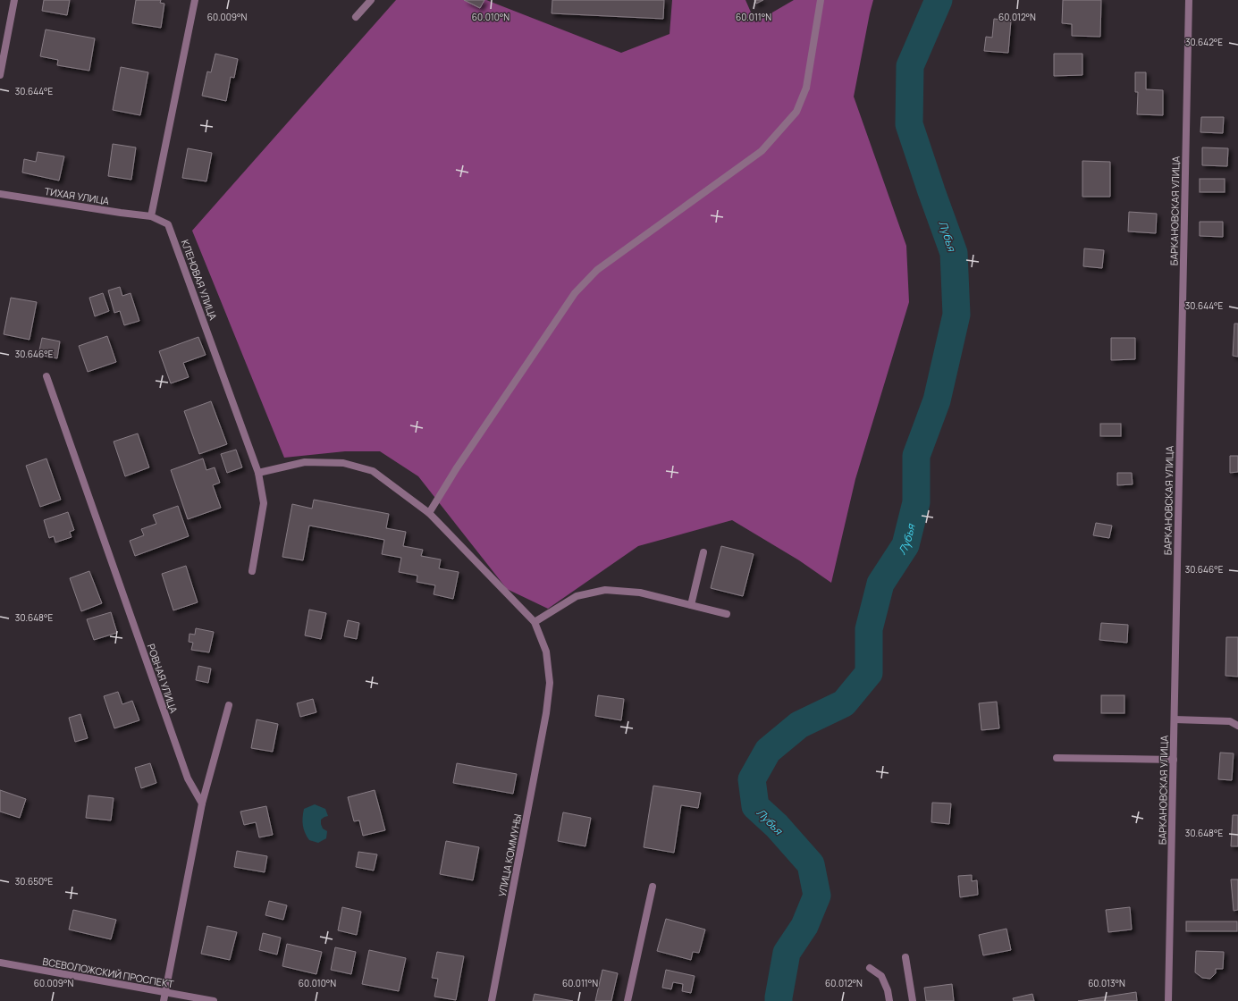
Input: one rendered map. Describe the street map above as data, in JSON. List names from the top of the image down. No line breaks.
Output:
{"streets":{"street":["ТИХАЯ УЛИЦА","БАРКАНОВСКАЯ УЛИЦА","КЛЕНОВАЯ УЛИЦА","РОВНАЯ УЛИЦА","УЛИЦА КОММУНЫ","ВСЕВОЛОЖСКИЙ ПРОСПЕКТ"]},"crossings":[["ТИХАЯ УЛИЦА","КЛЕНОВАЯ УЛИЦА"]],"water":["Лубья"],"coordinates":["60.009°N","60.010°N","60.011°N","60.012°N","30.642°E","30.644°E","30.646°E","30.648°E","30.650°E","60.013°N"]}
